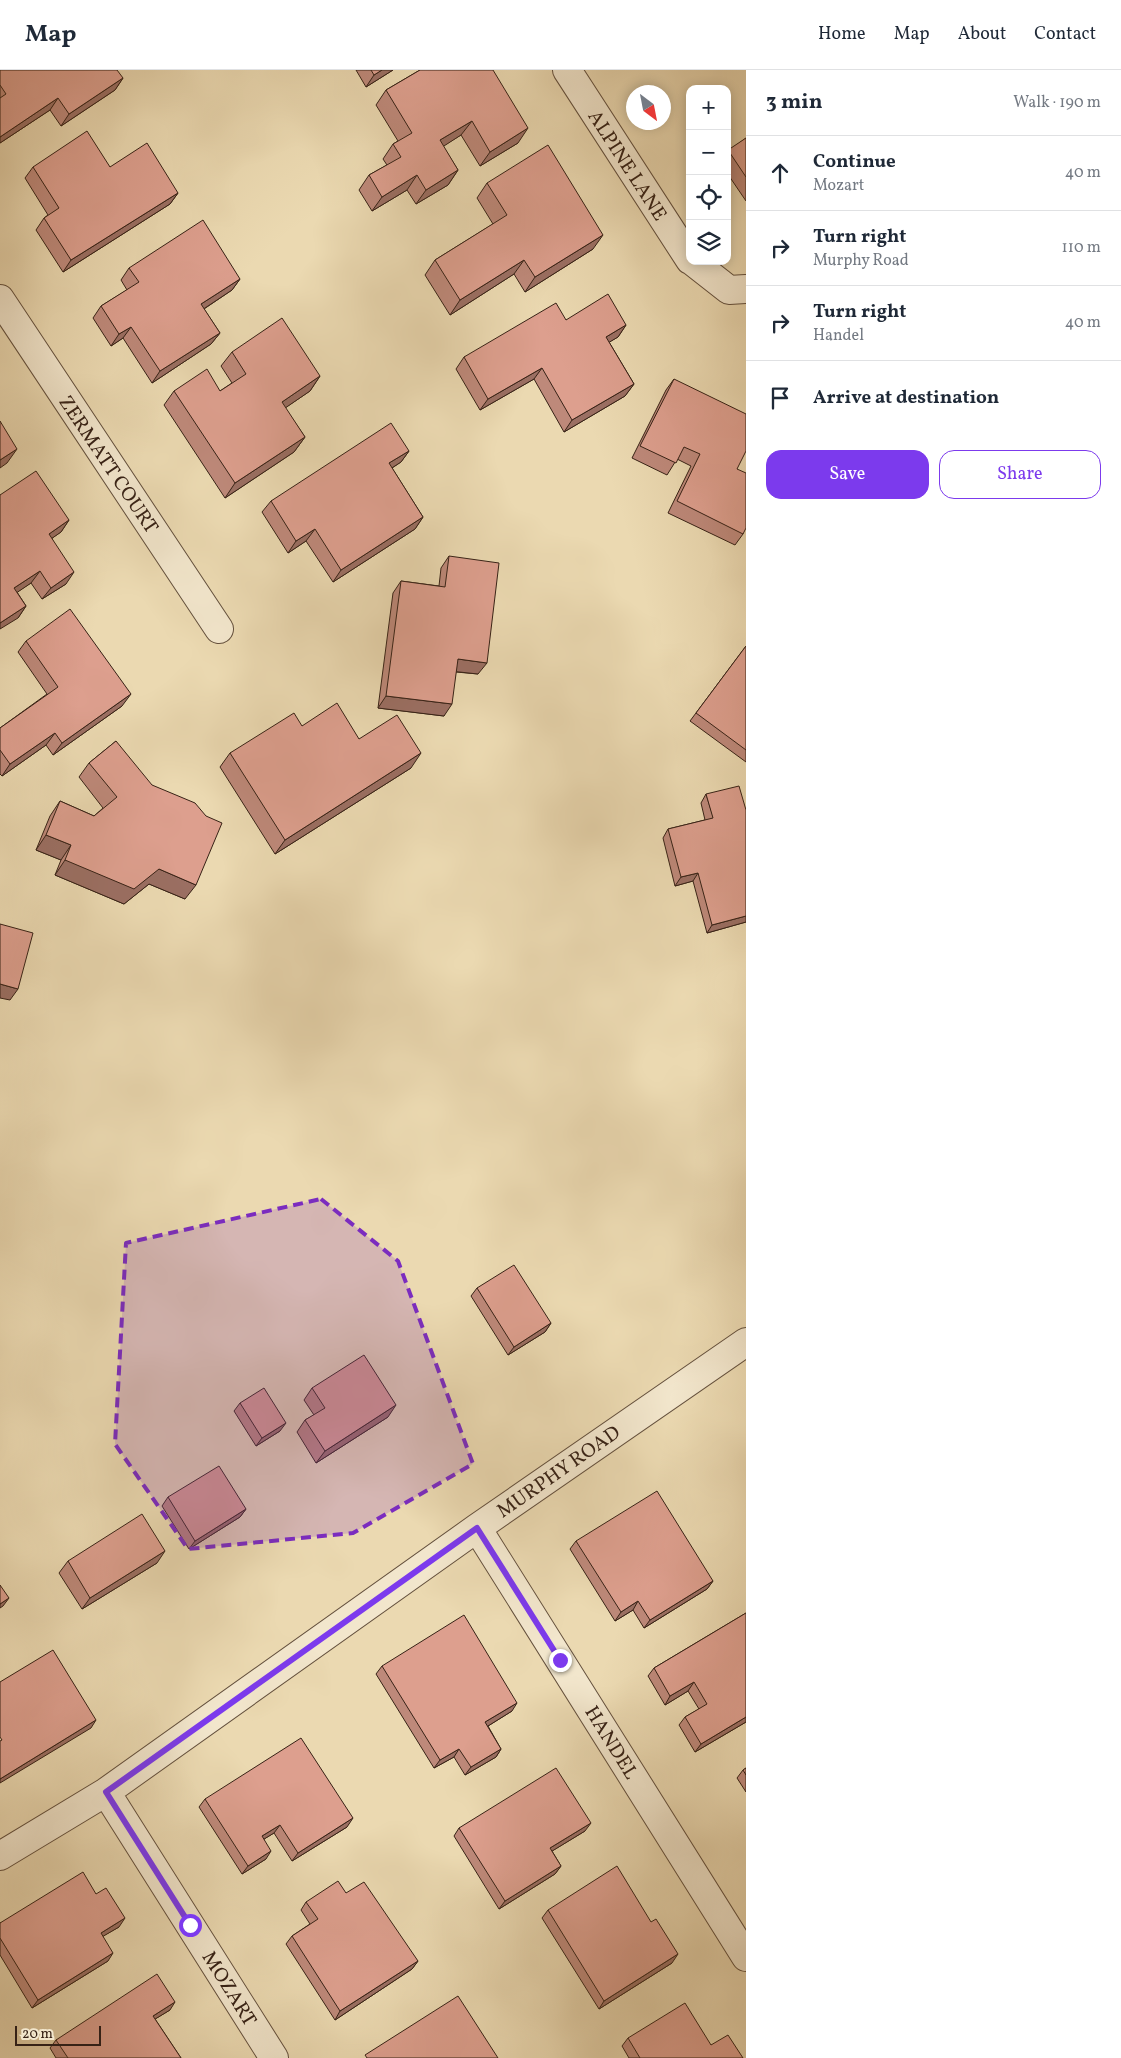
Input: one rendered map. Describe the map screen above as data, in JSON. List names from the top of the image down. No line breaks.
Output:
{"streets":{"street":["ALPINE LANE","ZERMATT COURT","MURPHY ROAD","HANDEL","MOZART"]},"crossings":[["MURPHY ROAD","HANDEL"],["MURPHY ROAD","MOZART"]],"scale_bar":"20 m","north":"bottom right","page":{"header":"Map","nav":["Home","Map","About","Contact"],"heading":["3 min","Walk · 190 m"],"map_buttons":["+","−"],"list":[["Continue","Mozart","40 m"],["Turn right","Murphy Road","110 m"],["Turn right","Handel","40 m"],"Arrive at destination"],"buttons":["Save","Share"],"scale":"20 m"}}
